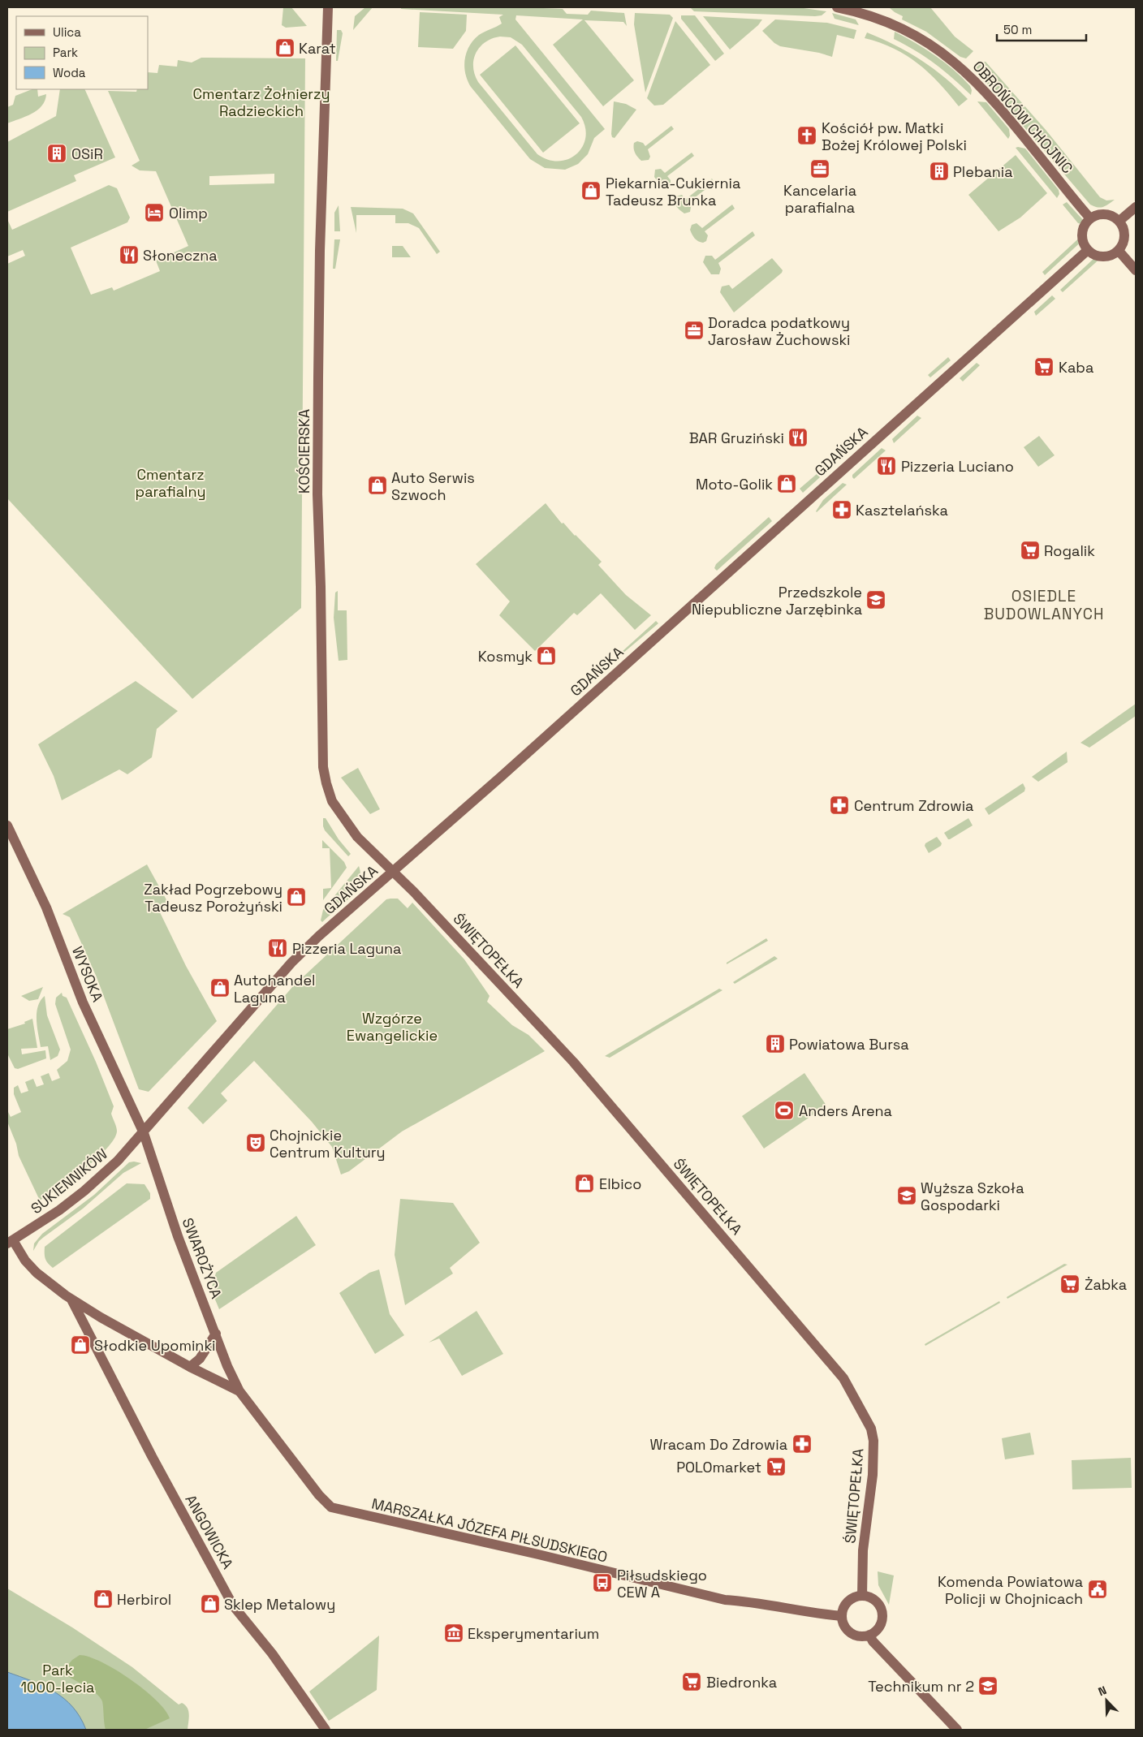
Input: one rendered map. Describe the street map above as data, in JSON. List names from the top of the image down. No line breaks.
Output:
{"streets":{"street":["OBROŃCÓW CHOJNIC","KOŚCIERSKA","GDAŃSKA","ŚWIĘTOPEŁKA","WYSOKA","SUKIENNIKÓW","SWAROŻYCA","MARSZAŁKA JÓZEFA PIŁSUDSKIEGO","ANGOWICKA"]},"crossings":[["OBROŃCÓW CHOJNIC","GDAŃSKA"],["KOŚCIERSKA","GDAŃSKA"],["KOŚCIERSKA","ŚWIĘTOPEŁKA"],["GDAŃSKA","ŚWIĘTOPEŁKA"],["GDAŃSKA","WYSOKA"],["GDAŃSKA","SUKIENNIKÓW"],["GDAŃSKA","SWAROŻYCA"],["ŚWIĘTOPEŁKA","MARSZAŁKA JÓZEFA PIŁSUDSKIEGO"],["WYSOKA","SUKIENNIKÓW"],["WYSOKA","SWAROŻYCA"],["SUKIENNIKÓW","SWAROŻYCA"],["SUKIENNIKÓW","MARSZAŁKA JÓZEFA PIŁSUDSKIEGO"],["SWAROŻYCA","MARSZAŁKA JÓZEFA PIŁSUDSKIEGO"],["MARSZAŁKA JÓZEFA PIŁSUDSKIEGO","ANGOWICKA"]],"districts":["OSIEDLE BUDOWLANYCH"],"parks":["Cmentarz Żołnierzy Radzieckich","Cmentarz parafialny","Wzgórze Ewangelickie","Park 1000-lecia"],"places":{"shop":["Karat","Piekarnia-Cukiernia Tadeusz Brunka","Moto-Golik","Auto Serwis Szwoch","Kosmyk","Zakład Pogrzebowy Tadeusz Porożyński","Autohandel Laguna","Elbico","Słodkie Upominki","Herbirol","Sklep Metalowy"],"church":["Kościół pw. Matki Bożej Królowej Polski"],"building":["OSiR","Plebania","Powiatowa Bursa"],"office":["Kancelaria parafialna","Doradca podatkowy Jarosław Żuchowski"],"hotel":["Olimp"],"restaurant":["Słoneczna","BAR Gruziński","Pizzeria Luciano","Pizzeria Laguna"],"supermarket":["Kaba","Rogalik","Żabka","POLOmarket","Biedronka"],"pharmacy":["Kasztelańska","Centrum Zdrowia","Wracam Do Zdrowia"],"school or university":["Przedszkole Niepubliczne Jarzębinka","Wyższa Szkoła Gospodarki","Technikum nr 2"],"sports":["Anders Arena"],"theatre":["Chojnickie Centrum Kultury"],"bus stop":["Piłsudskiego CEW A"],"public building":["Komenda Powiatowa Policji w Chojnicach"],"museum":["Eksperymentarium"]},"legend":["Ulica","Park","Woda"],"scale_bar":"50 m","north":"top left"}
